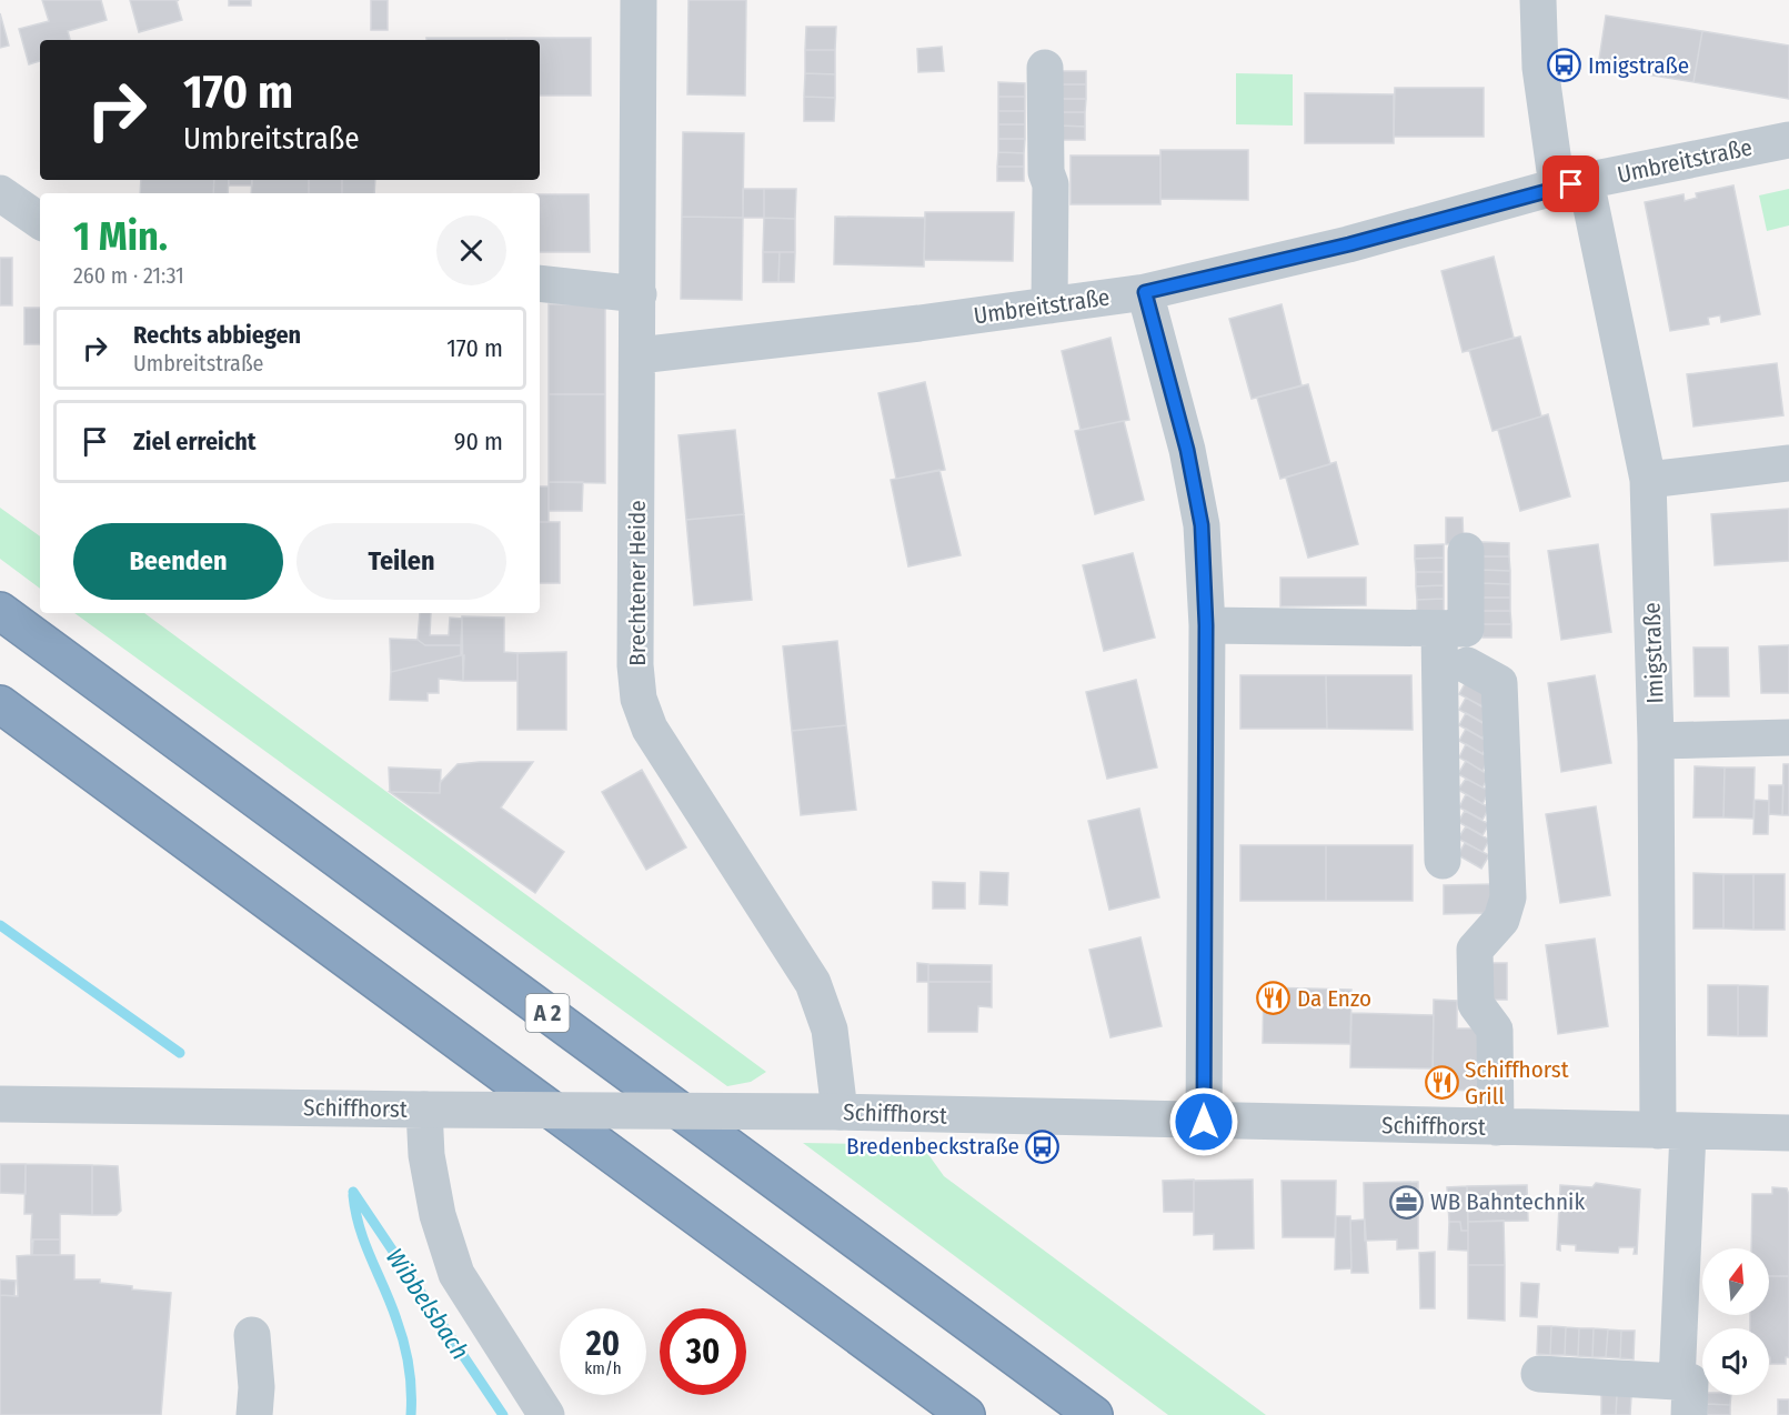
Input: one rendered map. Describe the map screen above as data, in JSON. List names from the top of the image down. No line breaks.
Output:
{"streets":{"highway":["A 2"],"street":["Umbreitstraße","Brechtener Heide","Imigstraße","Schiffhorst"]},"crossings":[["Umbreitstraße","Brechtener Heide"],["Umbreitstraße","Imigstraße"],["Brechtener Heide","Schiffhorst"],["Imigstraße","Schiffhorst"]],"water":["Wibbelsbach"],"places":{"bus stop":["Imigstraße","Bredenbeckstraße"],"restaurant":["Da Enzo","Schiffhorst Grill"],"office":["WB Bahntechnik"]},"north":"top","page":{"turn":["170 m","Umbreitstraße"],"heading":["1 Min.","260 m · 21:31"],"list":[{"name":"Rechts abbiegen","note":"Umbreitstraße","value":"170 m"},{"name":"Ziel erreicht","value":"90 m"}],"buttons":["Beenden","Teilen"],"speed":"20 km/h","limit":"30"}}
